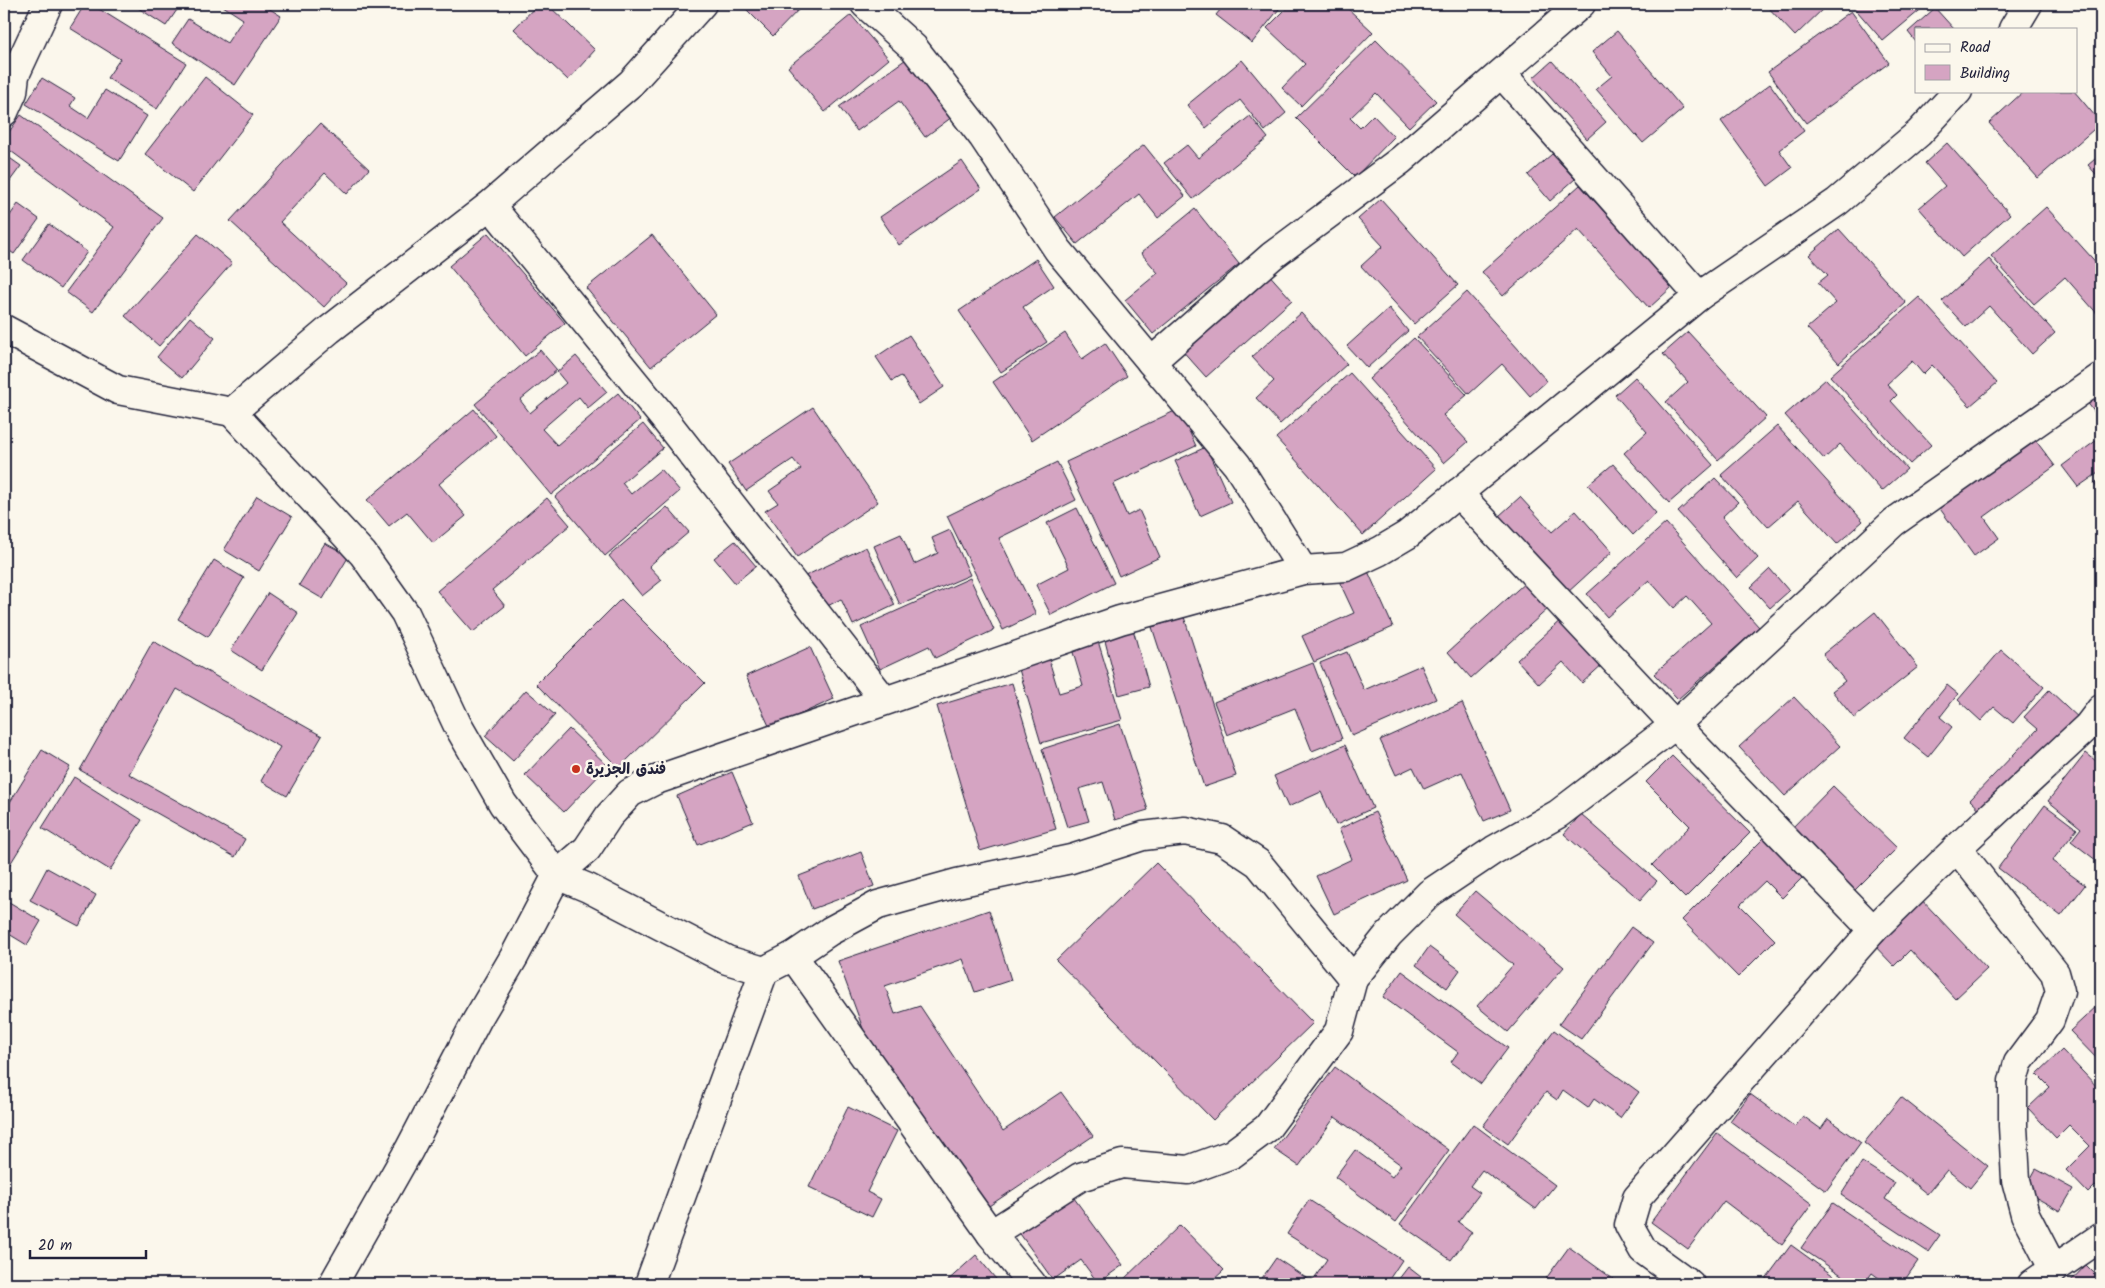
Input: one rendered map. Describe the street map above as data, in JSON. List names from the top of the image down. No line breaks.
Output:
{"places":["فندق الجزيرة"],"legend":["Road","Building"],"scale_bar":"20 m"}
